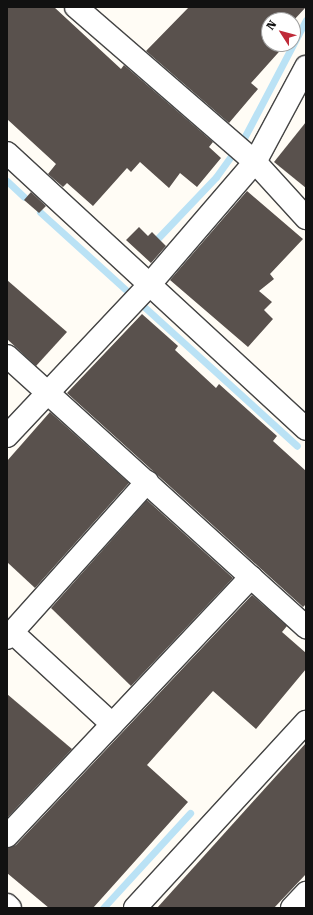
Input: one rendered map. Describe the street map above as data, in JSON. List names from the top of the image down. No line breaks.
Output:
{"north":"top left"}
